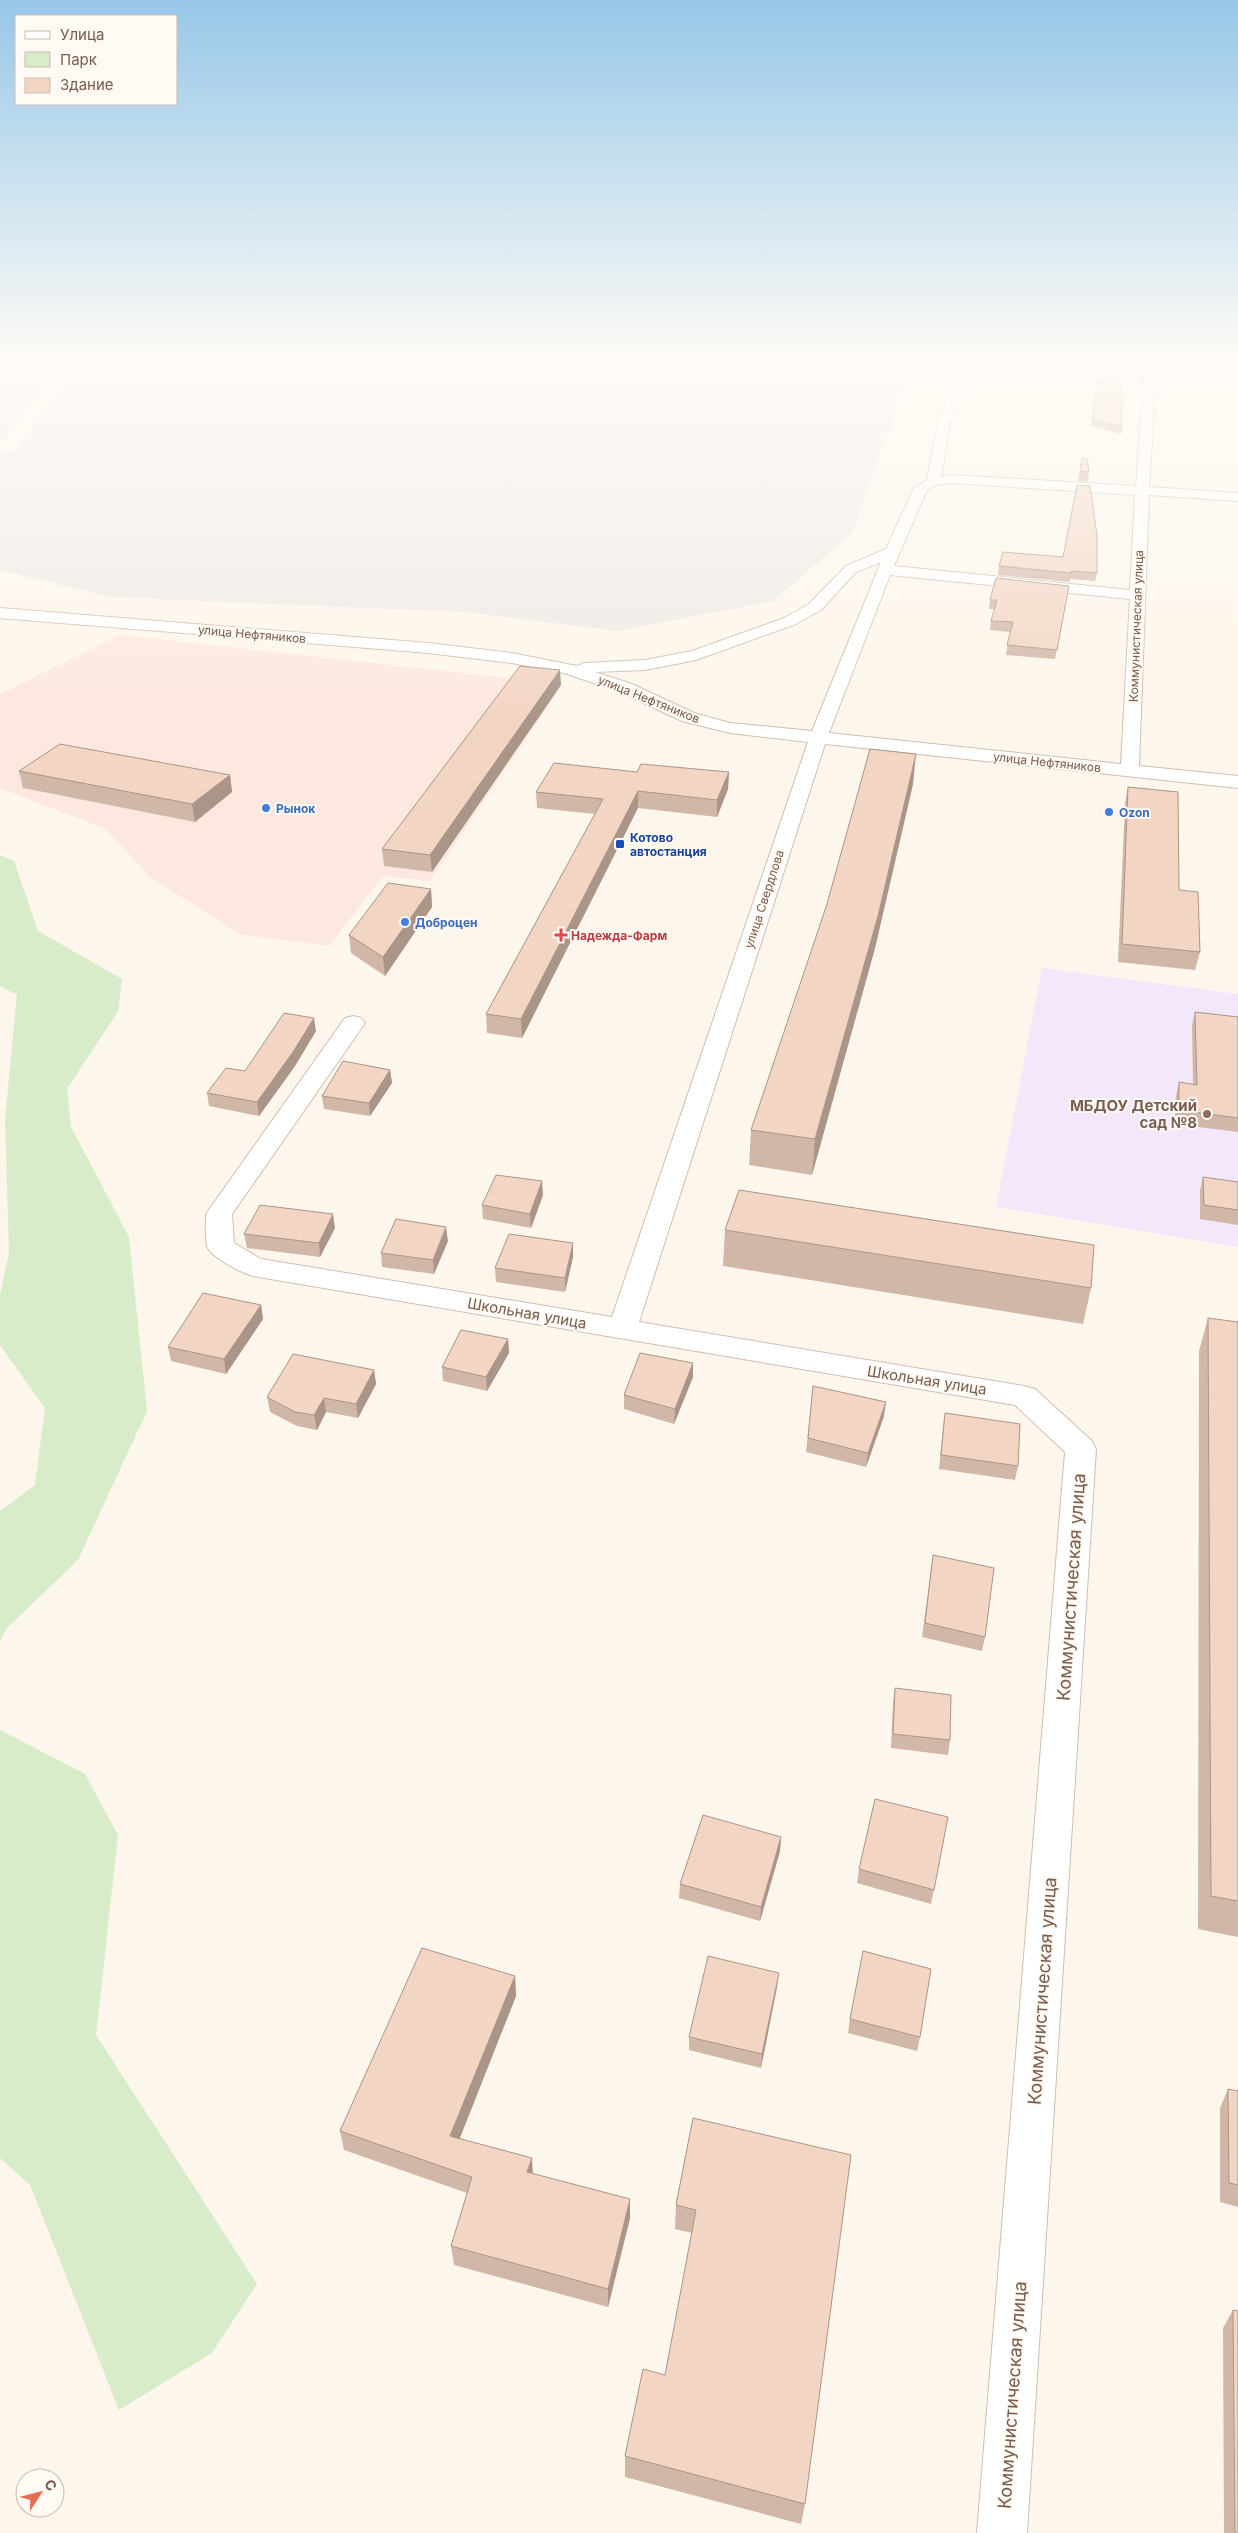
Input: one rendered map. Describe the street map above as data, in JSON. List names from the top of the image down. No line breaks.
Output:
{"streets":{"street":["Коммунистическая улица","улица Нефтяников","улица Свердлова","Школьная улица"]},"crossings":[["Коммунистическая улица","улица Нефтяников"],["Коммунистическая улица","Школьная улица"],["улица Нефтяников","улица Свердлова"],["улица Свердлова","Школьная улица"]],"places":{"other":["Рынок","Ozon","Доброцен","МБДОУ Детский сад №8"],"transit":["Котово автостанция"],"health":["Надежда-Фарм"]},"legend":["Улица","Парк","Здание"],"north":"top right"}
